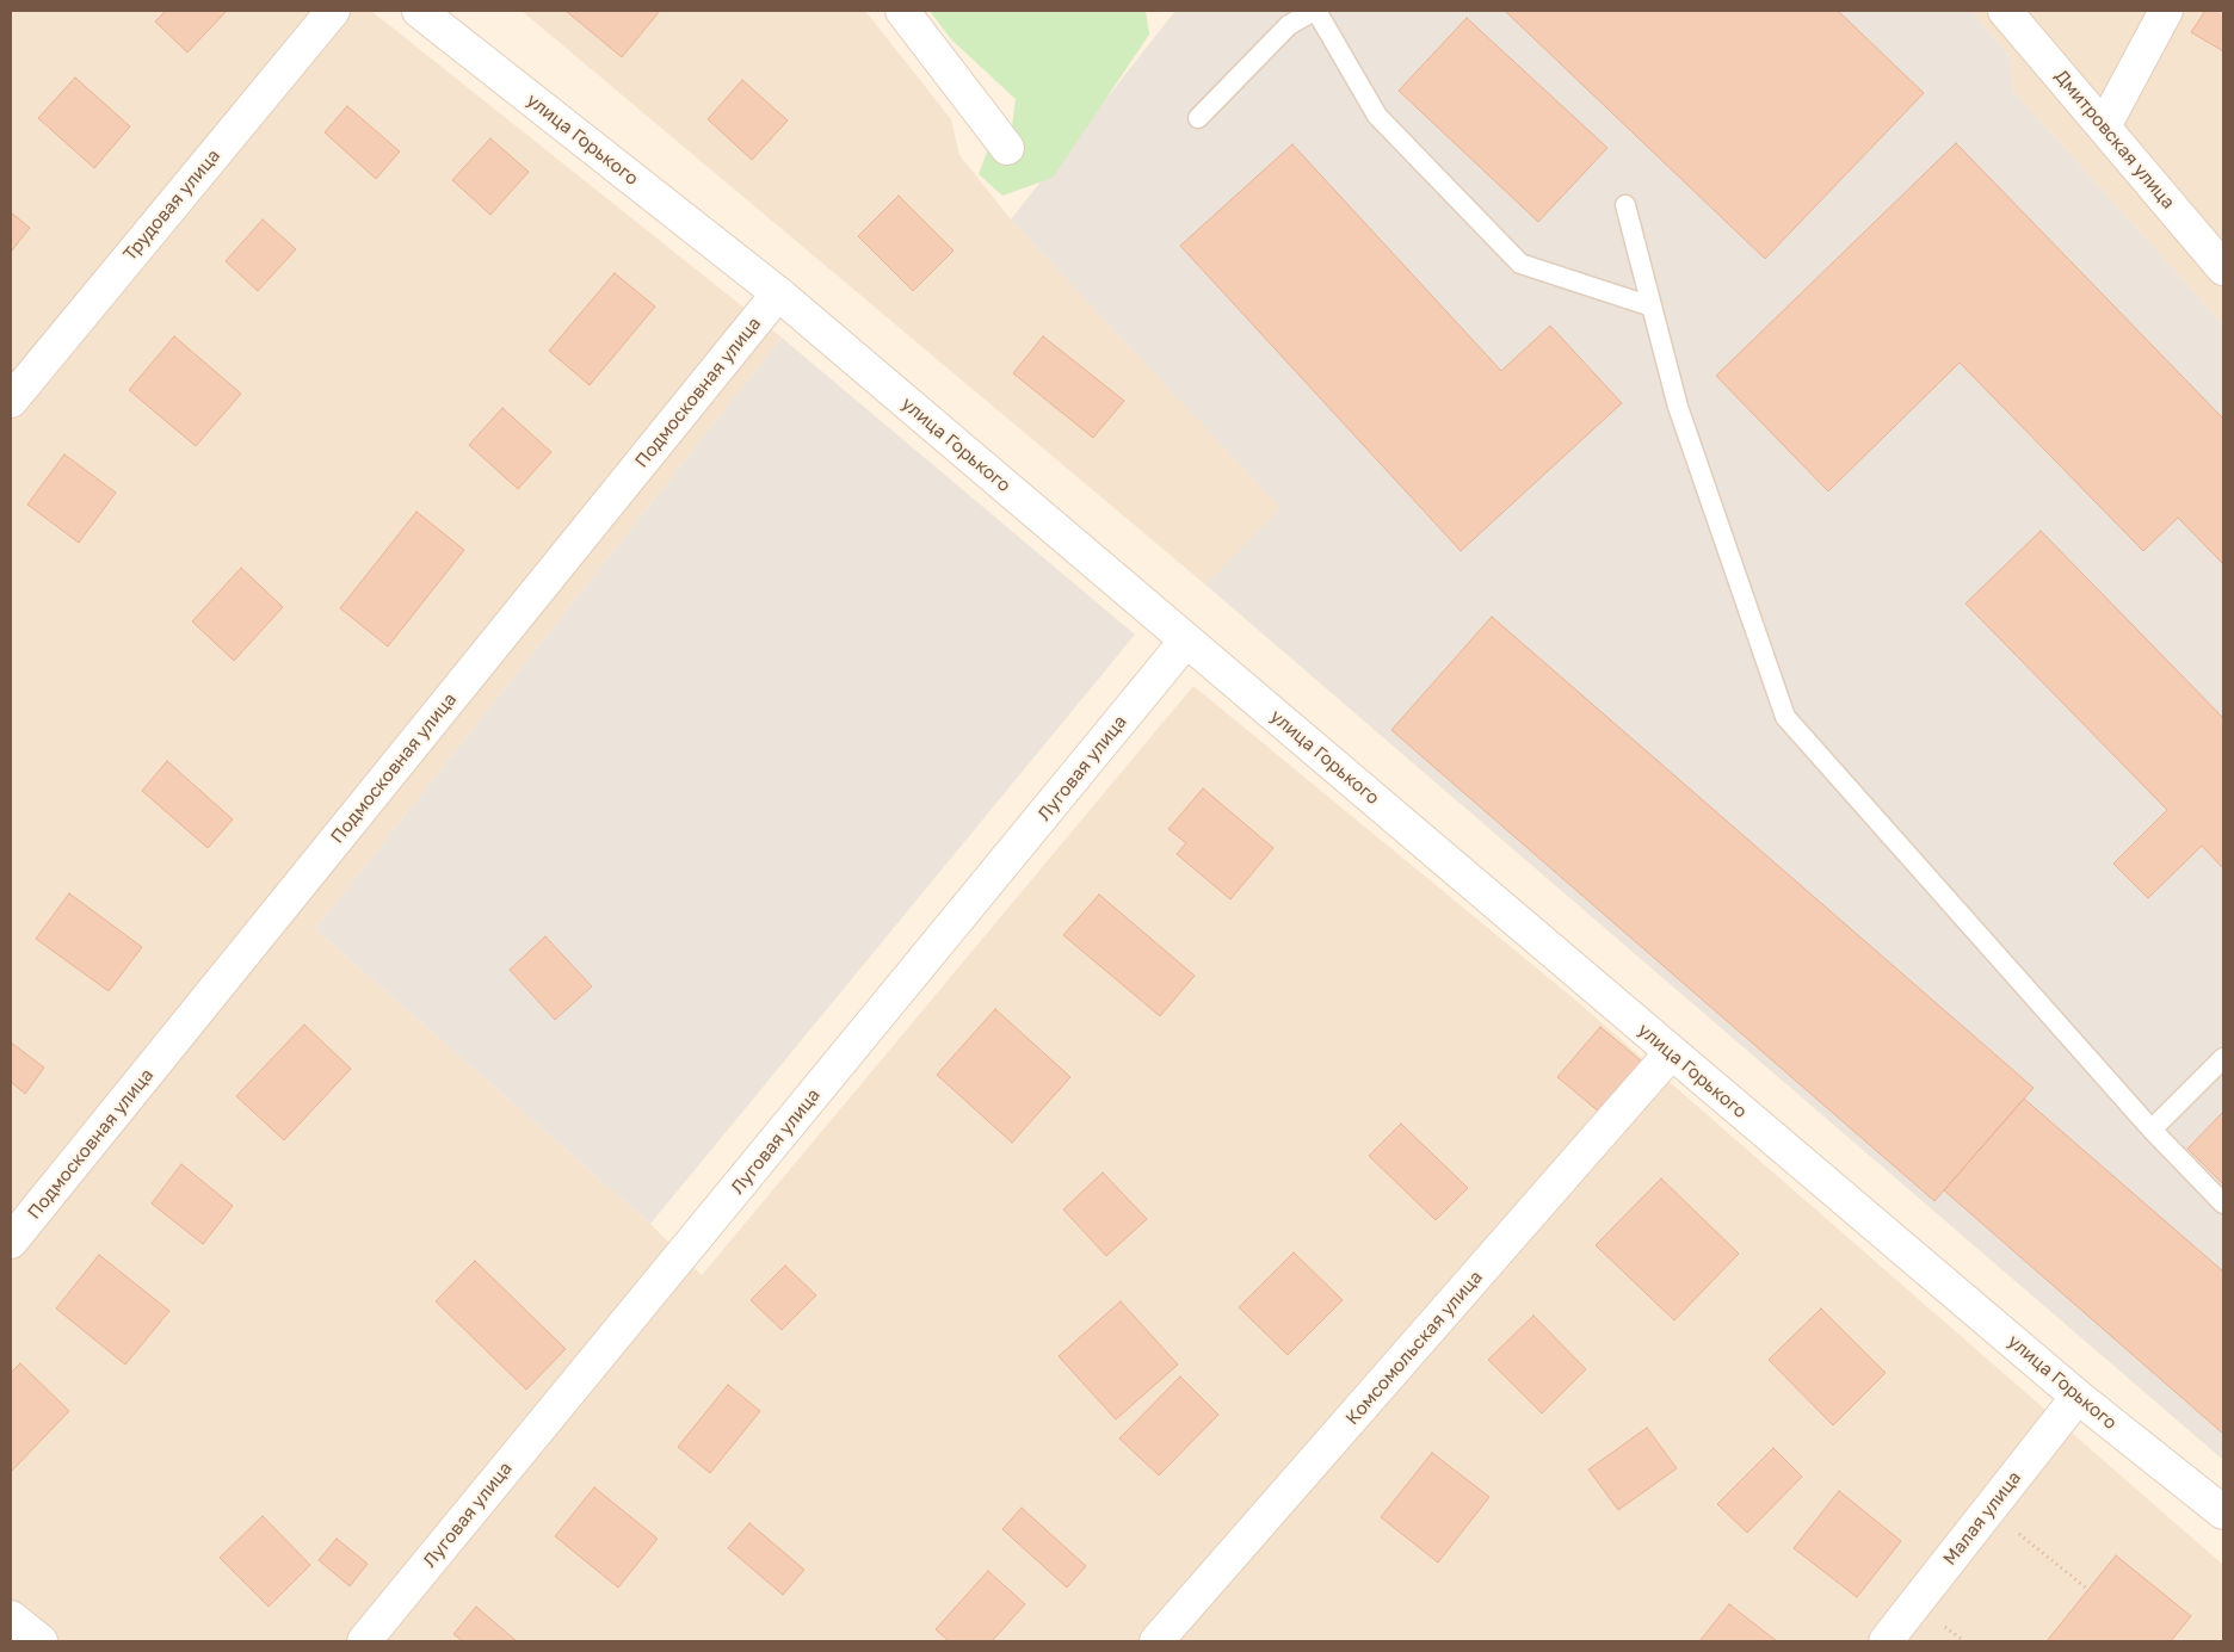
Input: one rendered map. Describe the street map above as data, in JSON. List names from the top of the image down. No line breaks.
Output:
{"streets":{"street":["улица Горького","Дмитровская улица","Трудовая улица","Подмосковная улица","Луговая улица","Комсомольская улица","Малая улица"]},"crossings":[["улица Горького","Подмосковная улица"],["улица Горького","Луговая улица"],["улица Горького","Комсомольская улица"],["улица Горького","Малая улица"]]}
